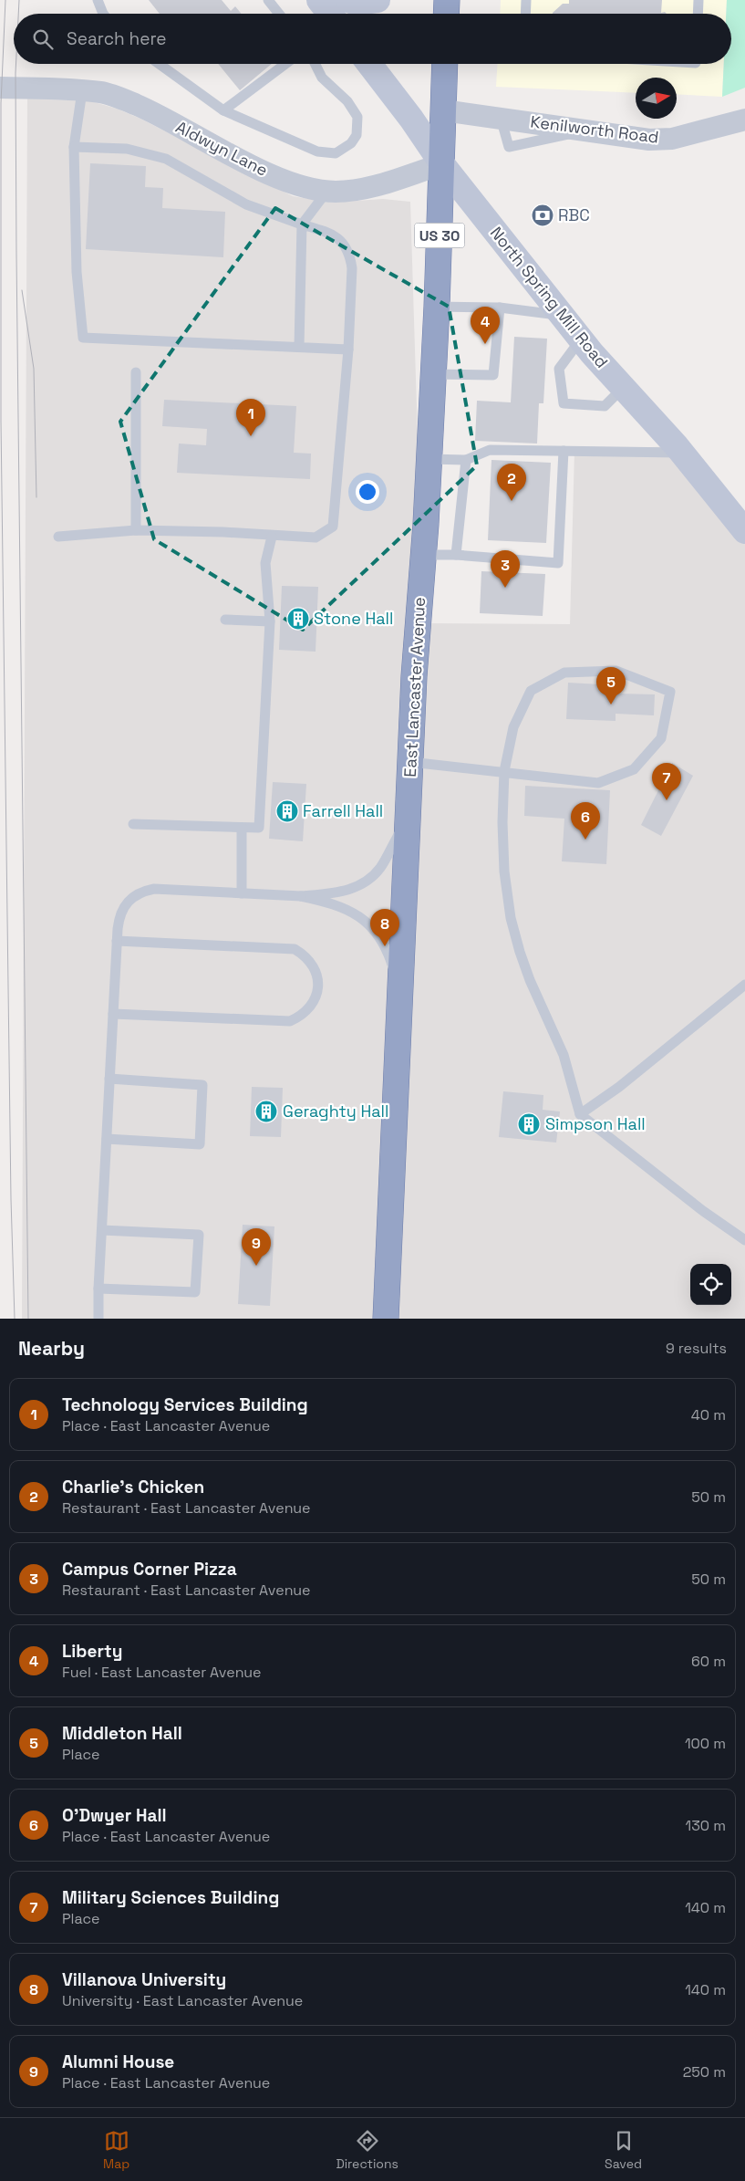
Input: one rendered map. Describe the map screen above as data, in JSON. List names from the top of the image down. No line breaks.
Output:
{"streets":{"highway":["US 30","East Lancaster Avenue"],"main road":["North Spring Mill Road"],"street":["Kenilworth Road","Aldwyn Lane"]},"crossings":[["Kenilworth Road","East Lancaster Avenue"],["Aldwyn Lane","North Spring Mill Road"],["Aldwyn Lane","East Lancaster Avenue"],["North Spring Mill Road","East Lancaster Avenue"]],"places":{"bank":["RBC"],"building":["Stone Hall","Farrell Hall","Geraghty Hall","Simpson Hall"]},"north":"right","page":{"search":"Search here","pins":["4","1","2","3","5","7","6","8","9"],"heading":["Nearby","9 results"],"list":[{"mark":"1","name":"Technology Services Building","note":"Place · East Lancaster Avenue","value":"40 m"},{"mark":"2","name":"Charlie's Chicken","note":"Restaurant · East Lancaster Avenue","value":"50 m"},{"mark":"3","name":"Campus Corner Pizza","note":"Restaurant · East Lancaster Avenue","value":"50 m"},{"mark":"4","name":"Liberty","note":"Fuel · East Lancaster Avenue","value":"60 m"},{"mark":"5","name":"Middleton Hall","note":"Place","value":"100 m"},{"mark":"6","name":"O'Dwyer Hall","note":"Place · East Lancaster Avenue","value":"130 m"},{"mark":"7","name":"Military Sciences Building","note":"Place","value":"140 m"},{"mark":"8","name":"Villanova University","note":"University · East Lancaster Avenue","value":"140 m"},{"mark":"9","name":"Alumni House","note":"Place · East Lancaster Avenue","value":"250 m"}],"nav":["Map","Directions","Saved"]}}
